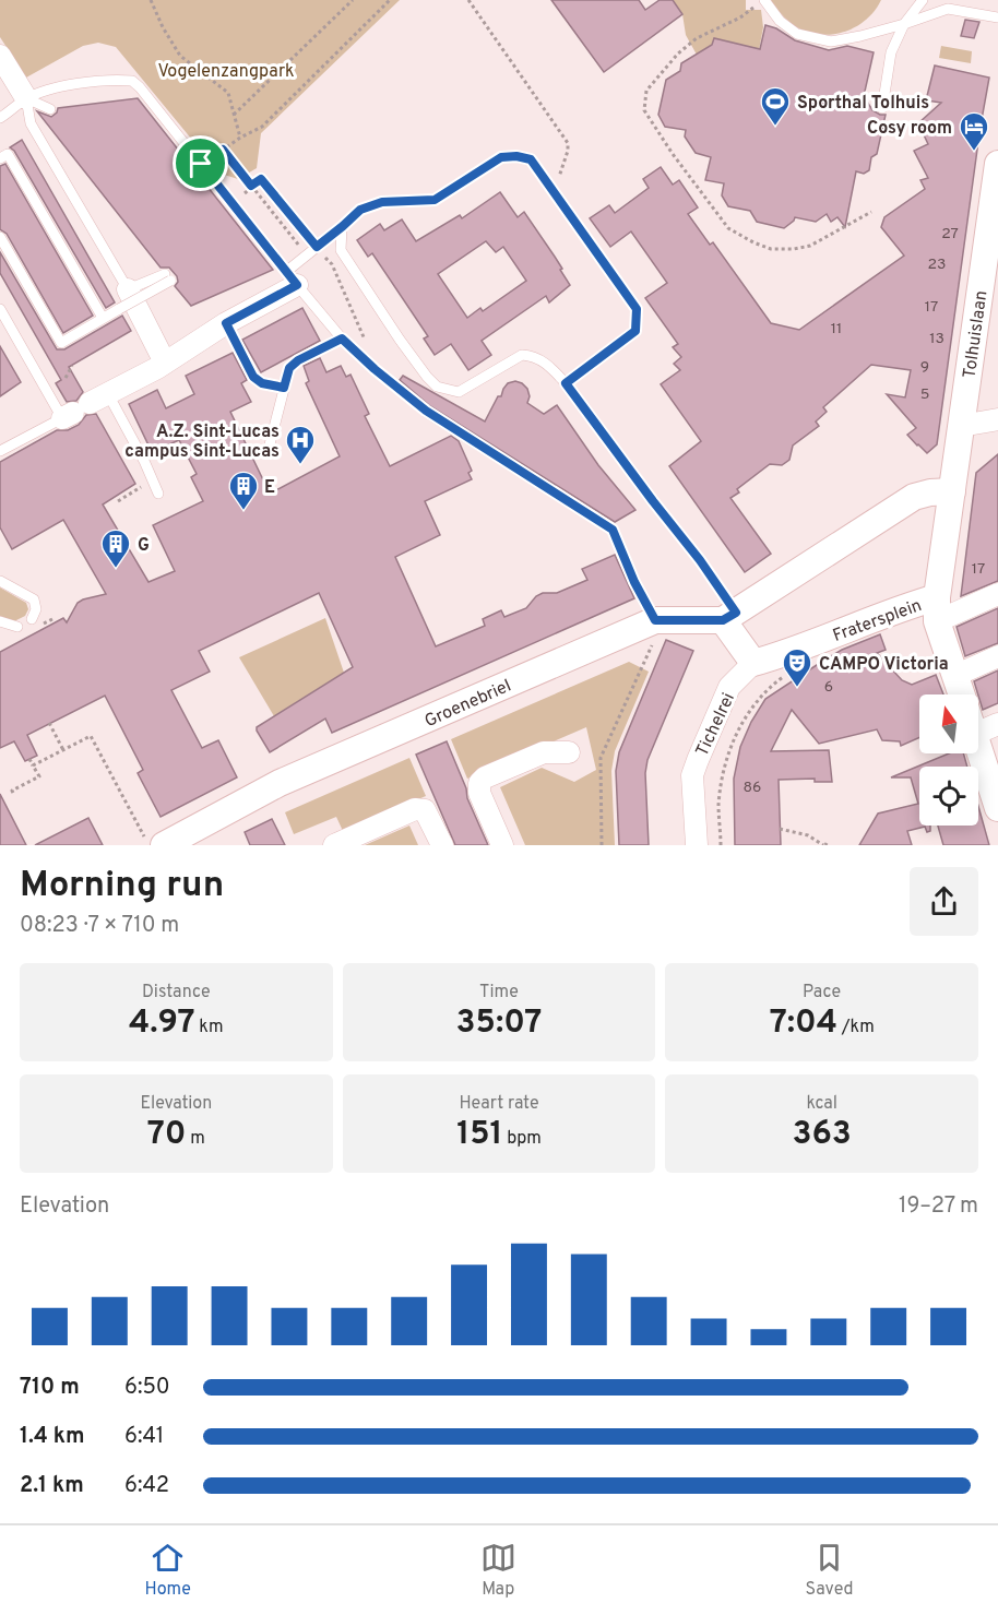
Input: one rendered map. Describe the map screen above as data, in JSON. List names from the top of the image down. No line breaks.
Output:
{"streets":{"street":["Tolhuislaan","Fratersplein","Groenebriel","Tichelrei"]},"crossings":[["Tolhuislaan","Fratersplein"],["Fratersplein","Tichelrei"]],"parks":["Vogelenzangpark"],"places":{"sports":["Sporthal Tolhuis"],"hotel":["Cosy room"],"hospital":["A.Z. Sint-Lucas campus Sint-Lucas"],"building":["E","G"],"theatre":["CAMPO Victoria"]},"house_numbers":["27","23","17","11","13","9","5","17","6","86"],"north":"top","page":{"heading":["Morning run","08:23 · 7 × 710 m"],"stats":[["Distance","4.97 km"],["Time","35:07"],["Pace","7:04 /km"],["Elevation","70 m"],["Heart rate","151 bpm"],["kcal","363"]],"chart":["Elevation","19–27 m"],"list":[{"name":"710 m","note":"6:50"},{"name":"1.4 km","note":"6:41"},{"name":"2.1 km","note":"6:42"}],"tabs":["Home","Map","Saved"]}}
